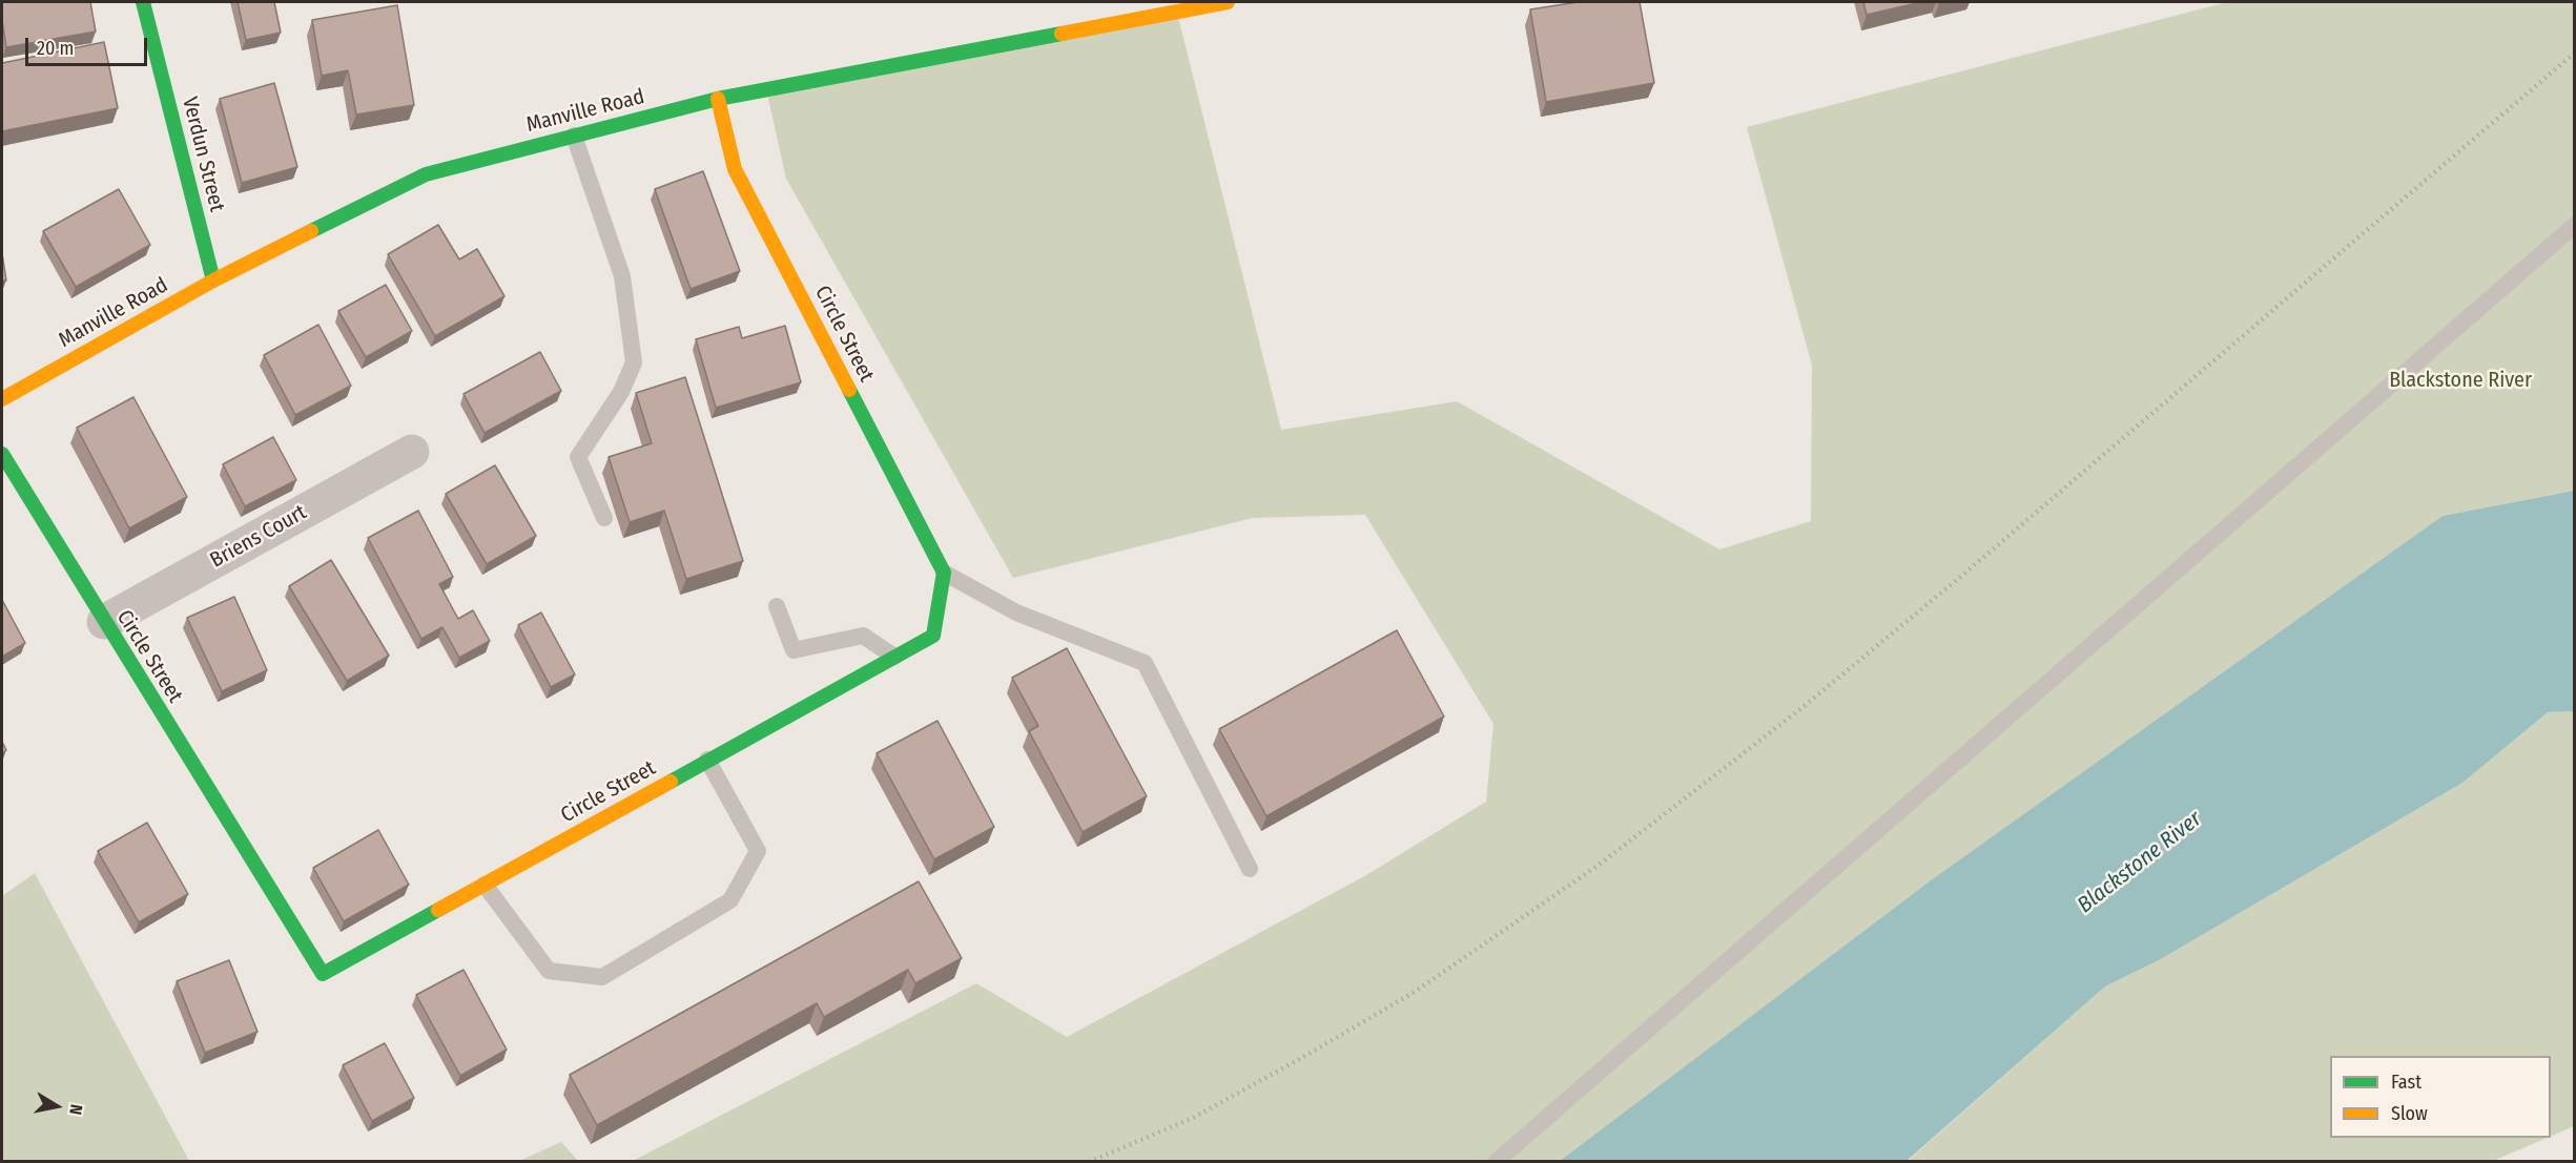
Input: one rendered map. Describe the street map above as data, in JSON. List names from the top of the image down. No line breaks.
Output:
{"streets":{"street":["Manville Road","Verdun Street","Circle Street","Briens Court"]},"crossings":[["Manville Road","Verdun Street"],["Manville Road","Circle Street"],["Circle Street","Briens Court"]],"water":["Blackstone River"],"parks":["Blackstone River"],"legend":["Fast","Slow"],"scale_bar":"20 m","north":"right"}
